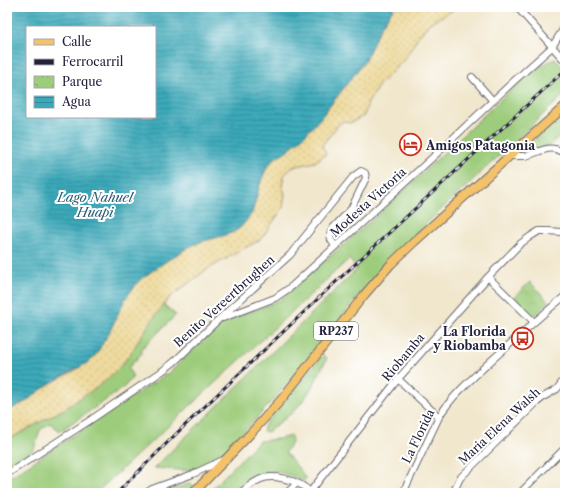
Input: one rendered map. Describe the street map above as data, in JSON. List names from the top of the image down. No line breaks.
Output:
{"streets":{"main road":["RP237"],"street":["Modesta Victoria","Benito Vereertbrughen","Riobamba","Maria Elena Walsh","La Florida"]},"crossings":[["Modesta Victoria","Benito Vereertbrughen"]],"water":["Lago Nahuel Huapi"],"places":{"hotel":["Amigos Patagonia"],"bus stop":["La Florida y Riobamba"]},"legend":["Calle","Ferrocarril","Parque","Agua"]}
